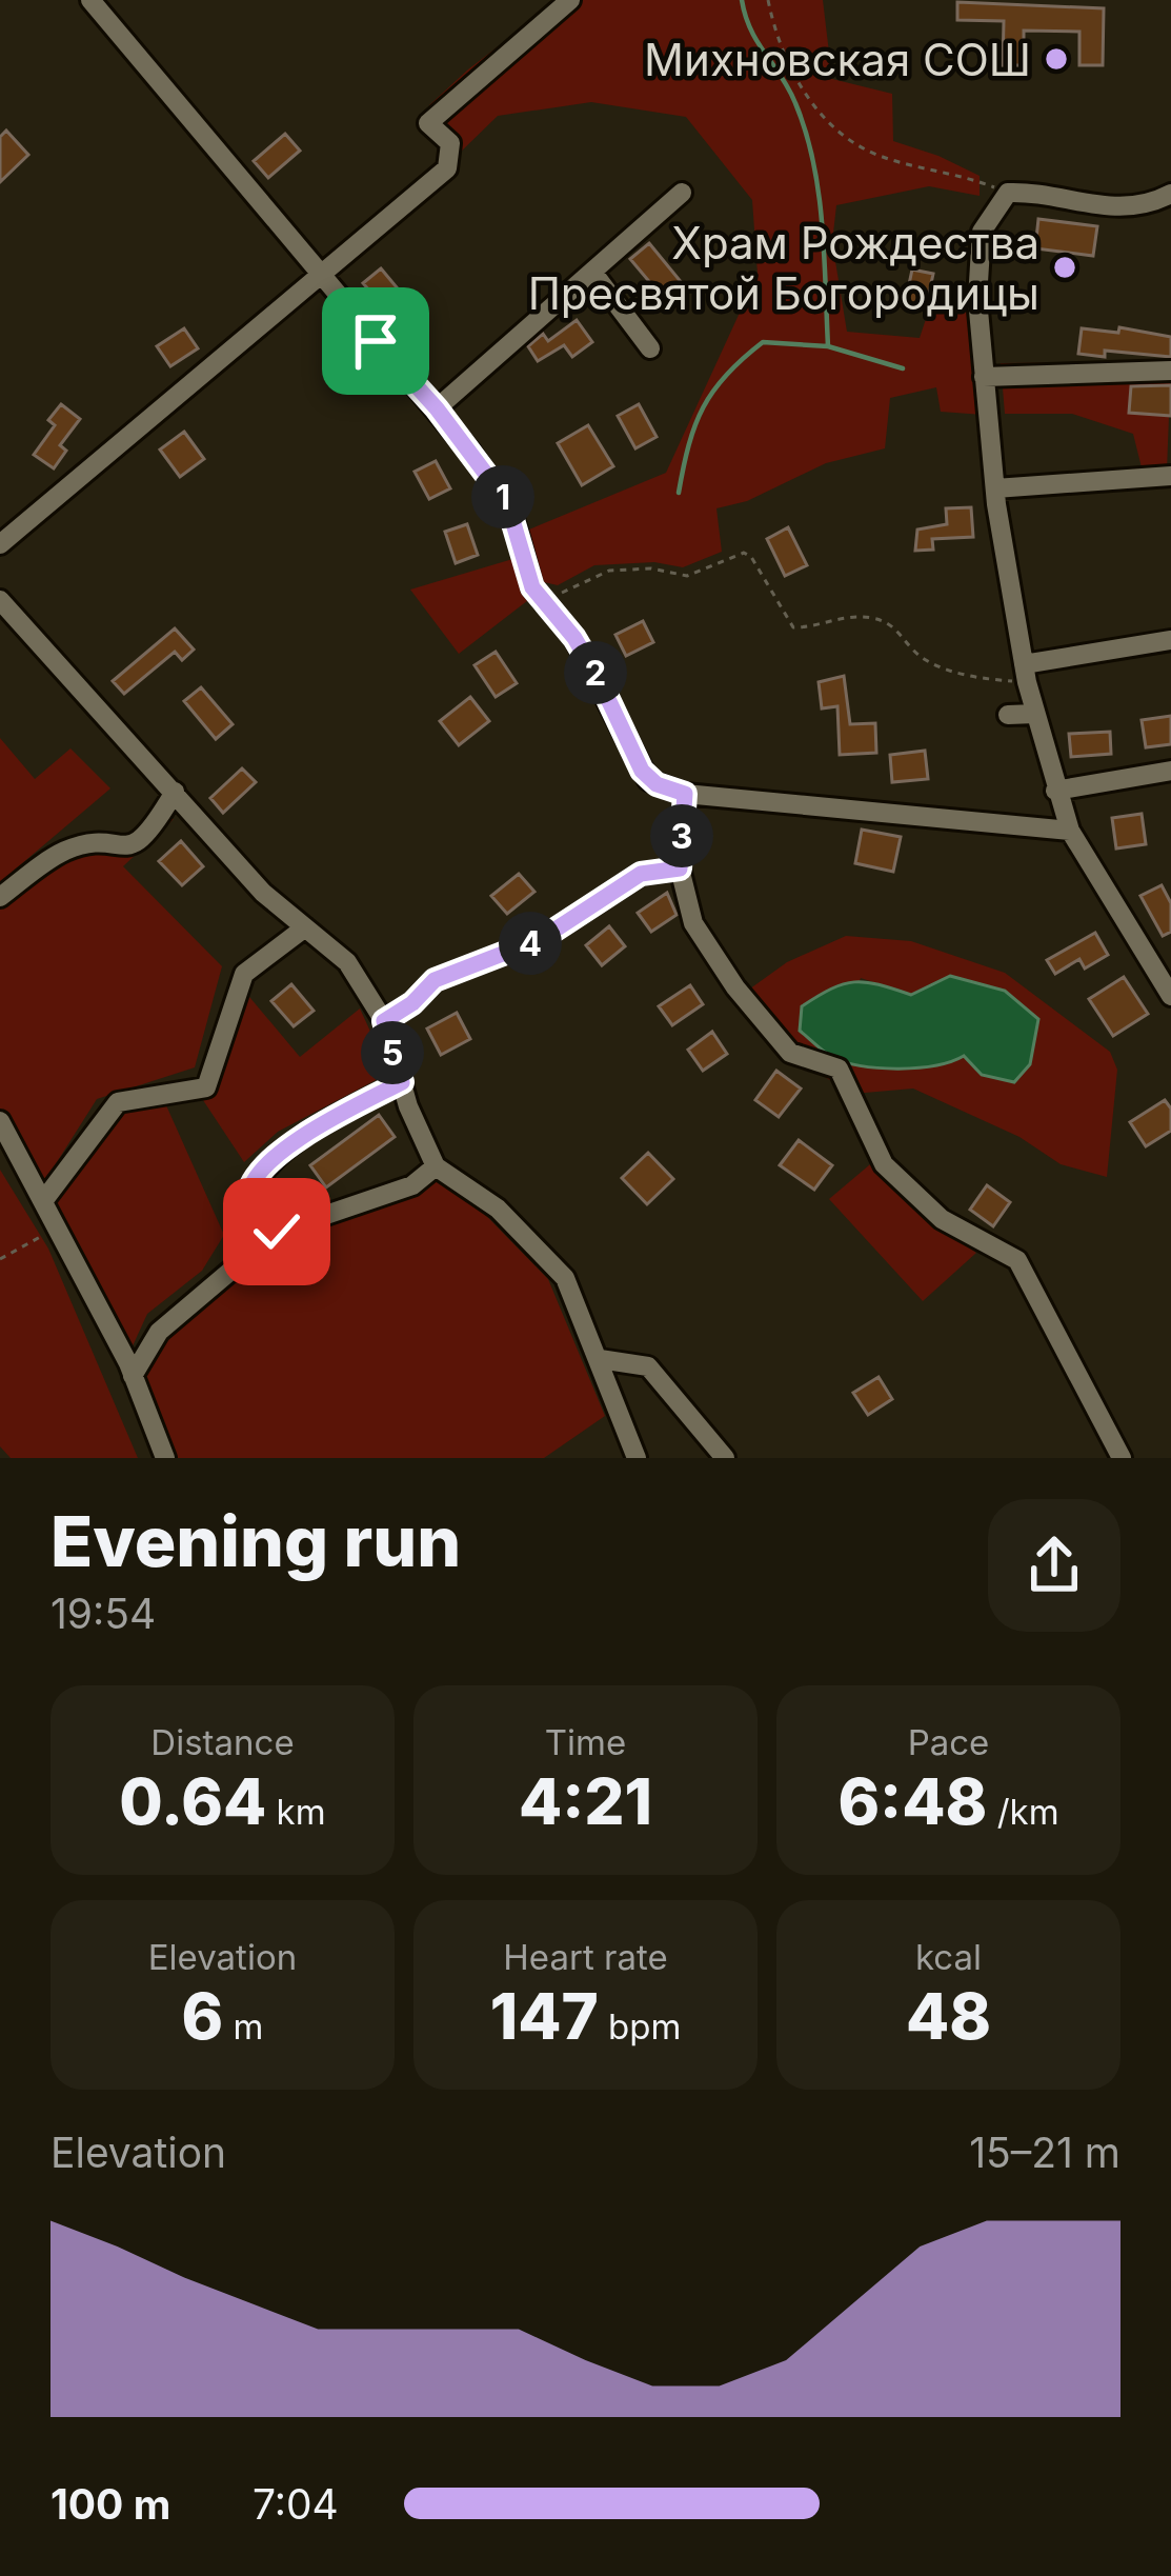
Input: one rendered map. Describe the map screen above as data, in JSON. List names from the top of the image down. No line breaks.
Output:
{"places":["Михновская СОШ","Храм Рождества Пресвятой Богородицы"],"page":{"pins":["1","2","3","4","5"],"heading":["Evening run","19:54"],"stats":[["Distance","0.64 km"],["Time","4:21"],["Pace","6:48 /km"],["Elevation","6 m"],["Heart rate","147 bpm"],["kcal","48"]],"chart":["Elevation","15–21 m"],"list":[{"name":"100 m","note":"7:04"}]}}
